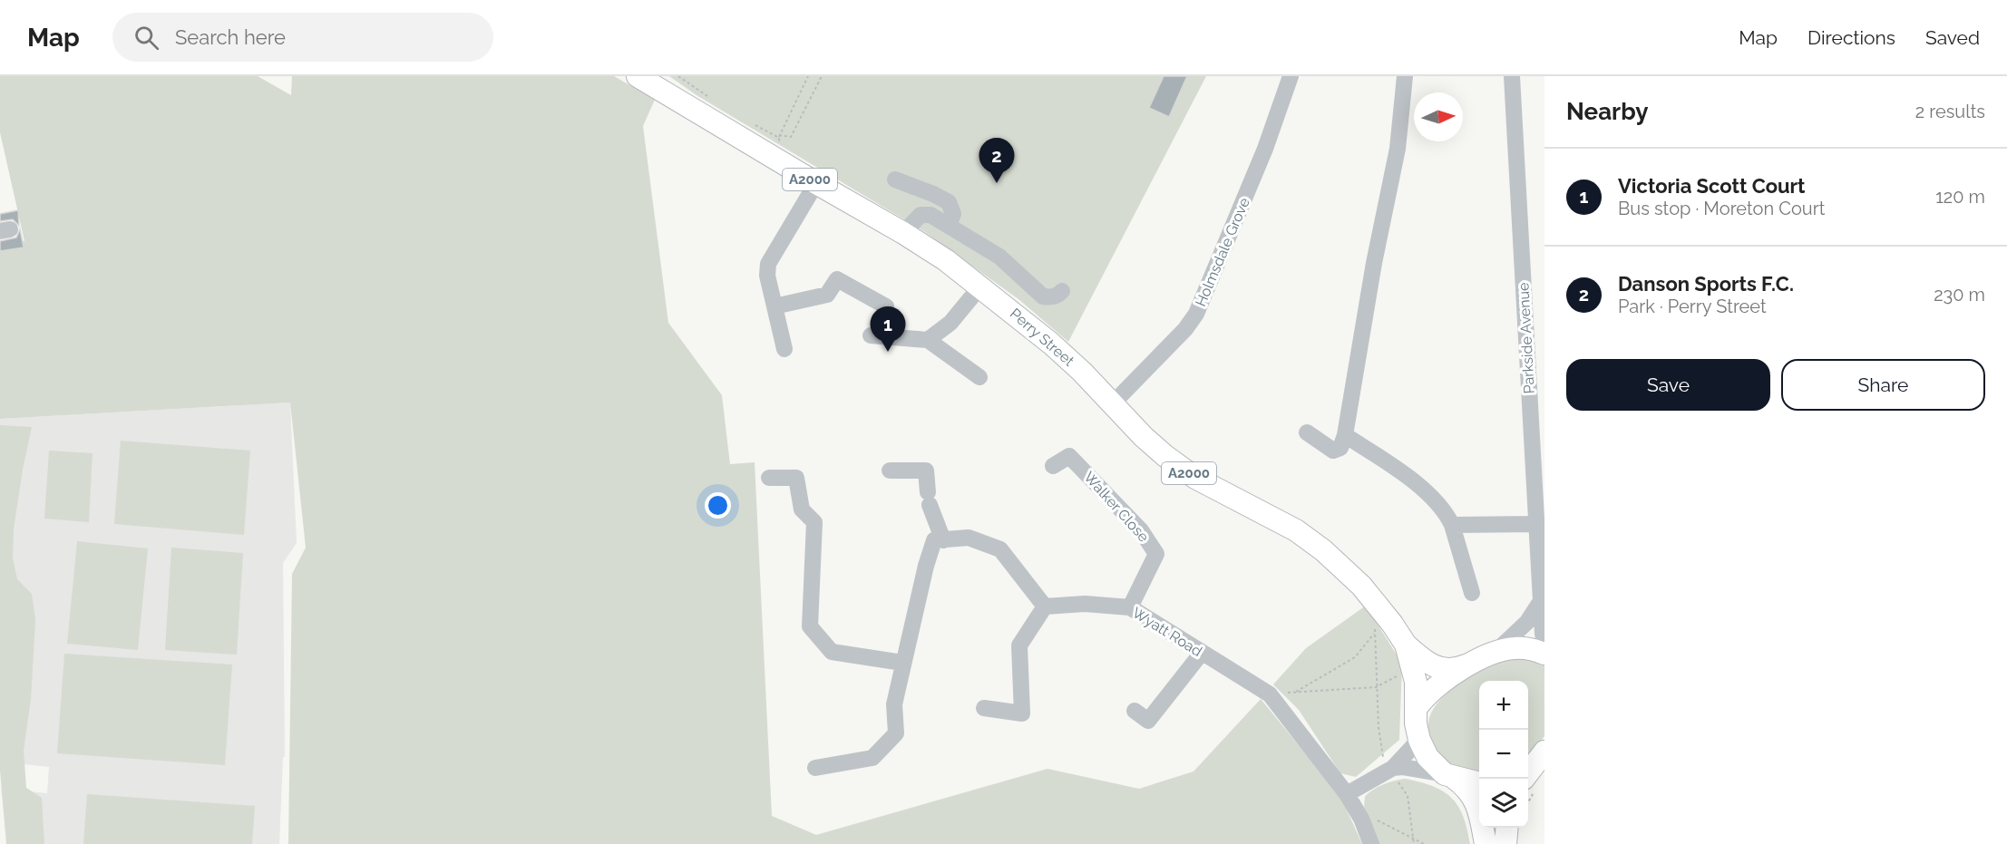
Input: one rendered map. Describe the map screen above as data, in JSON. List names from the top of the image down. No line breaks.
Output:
{"streets":{"main road":["A2000","Perry Street"],"street":["Holmsdale Grove","Parkside Avenue","Walker Close","Wyatt Road"]},"crossings":[["Holmsdale Grove","Perry Street"],["Walker Close","Wyatt Road"]],"north":"right","page":{"header":"Map","search":"Search here","nav":["Map","Directions","Saved"],"heading":["Nearby","2 results"],"pins":["2","1"],"list":[{"mark":"1","name":"Victoria Scott Court","note":"Bus stop · Moreton Court","value":"120 m"},{"mark":"2","name":"Danson Sports F.C.","note":"Park · Perry Street","value":"230 m"}],"buttons":["Save","Share"],"map_buttons":["+","−"]}}
